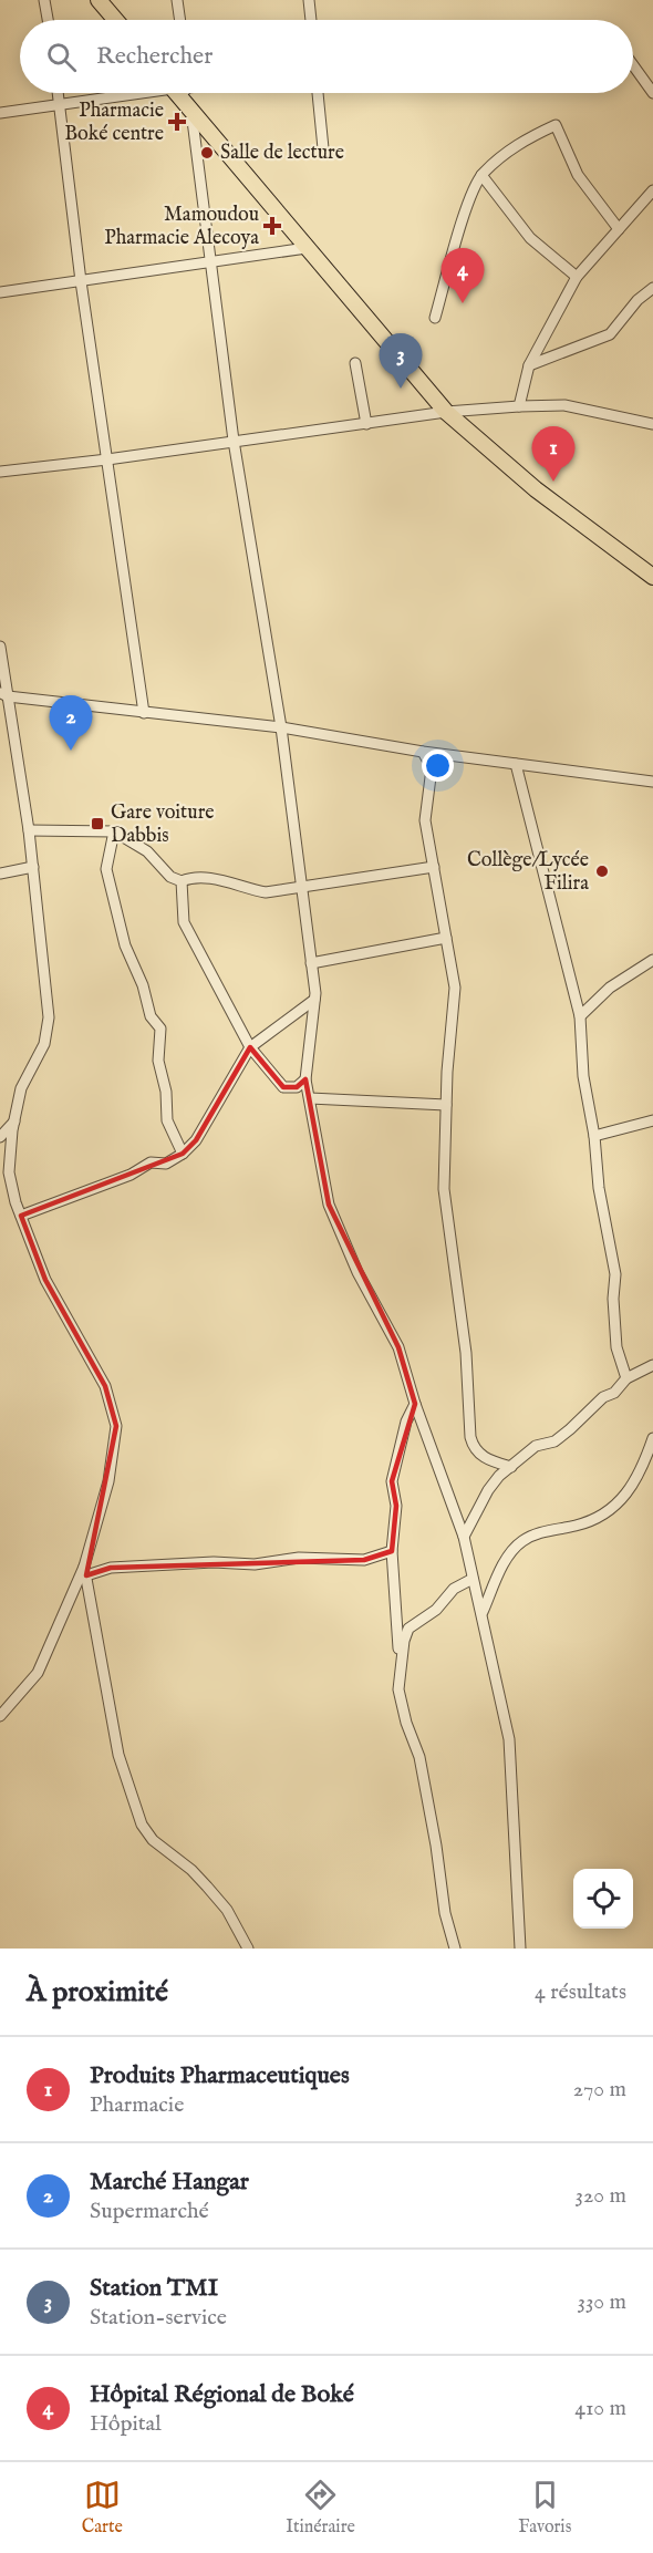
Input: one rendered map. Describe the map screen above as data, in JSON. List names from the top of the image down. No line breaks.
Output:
{"places":{"health":["Pharmacie Boké centre","Mamoudou Pharmacie Alecoya"],"other":["Salle de lecture","Collège/Lycée Filira"],"transit":["Gare voiture Dabbis"]},"page":{"search":"Rechercher","pins":["4","3","1","2"],"heading":["À proximité","4 résultats"],"list":[{"mark":"1","name":"Produits Pharmaceutiques","note":"Pharmacie","value":"270 m"},{"mark":"2","name":"Marché Hangar","note":"Supermarché","value":"320 m"},{"mark":"3","name":"Station TMI","note":"Station-service","value":"330 m"},{"mark":"4","name":"Hôpital Régional de Boké","note":"Hôpital","value":"410 m"}],"nav":["Carte","Itinéraire","Favoris"]}}
